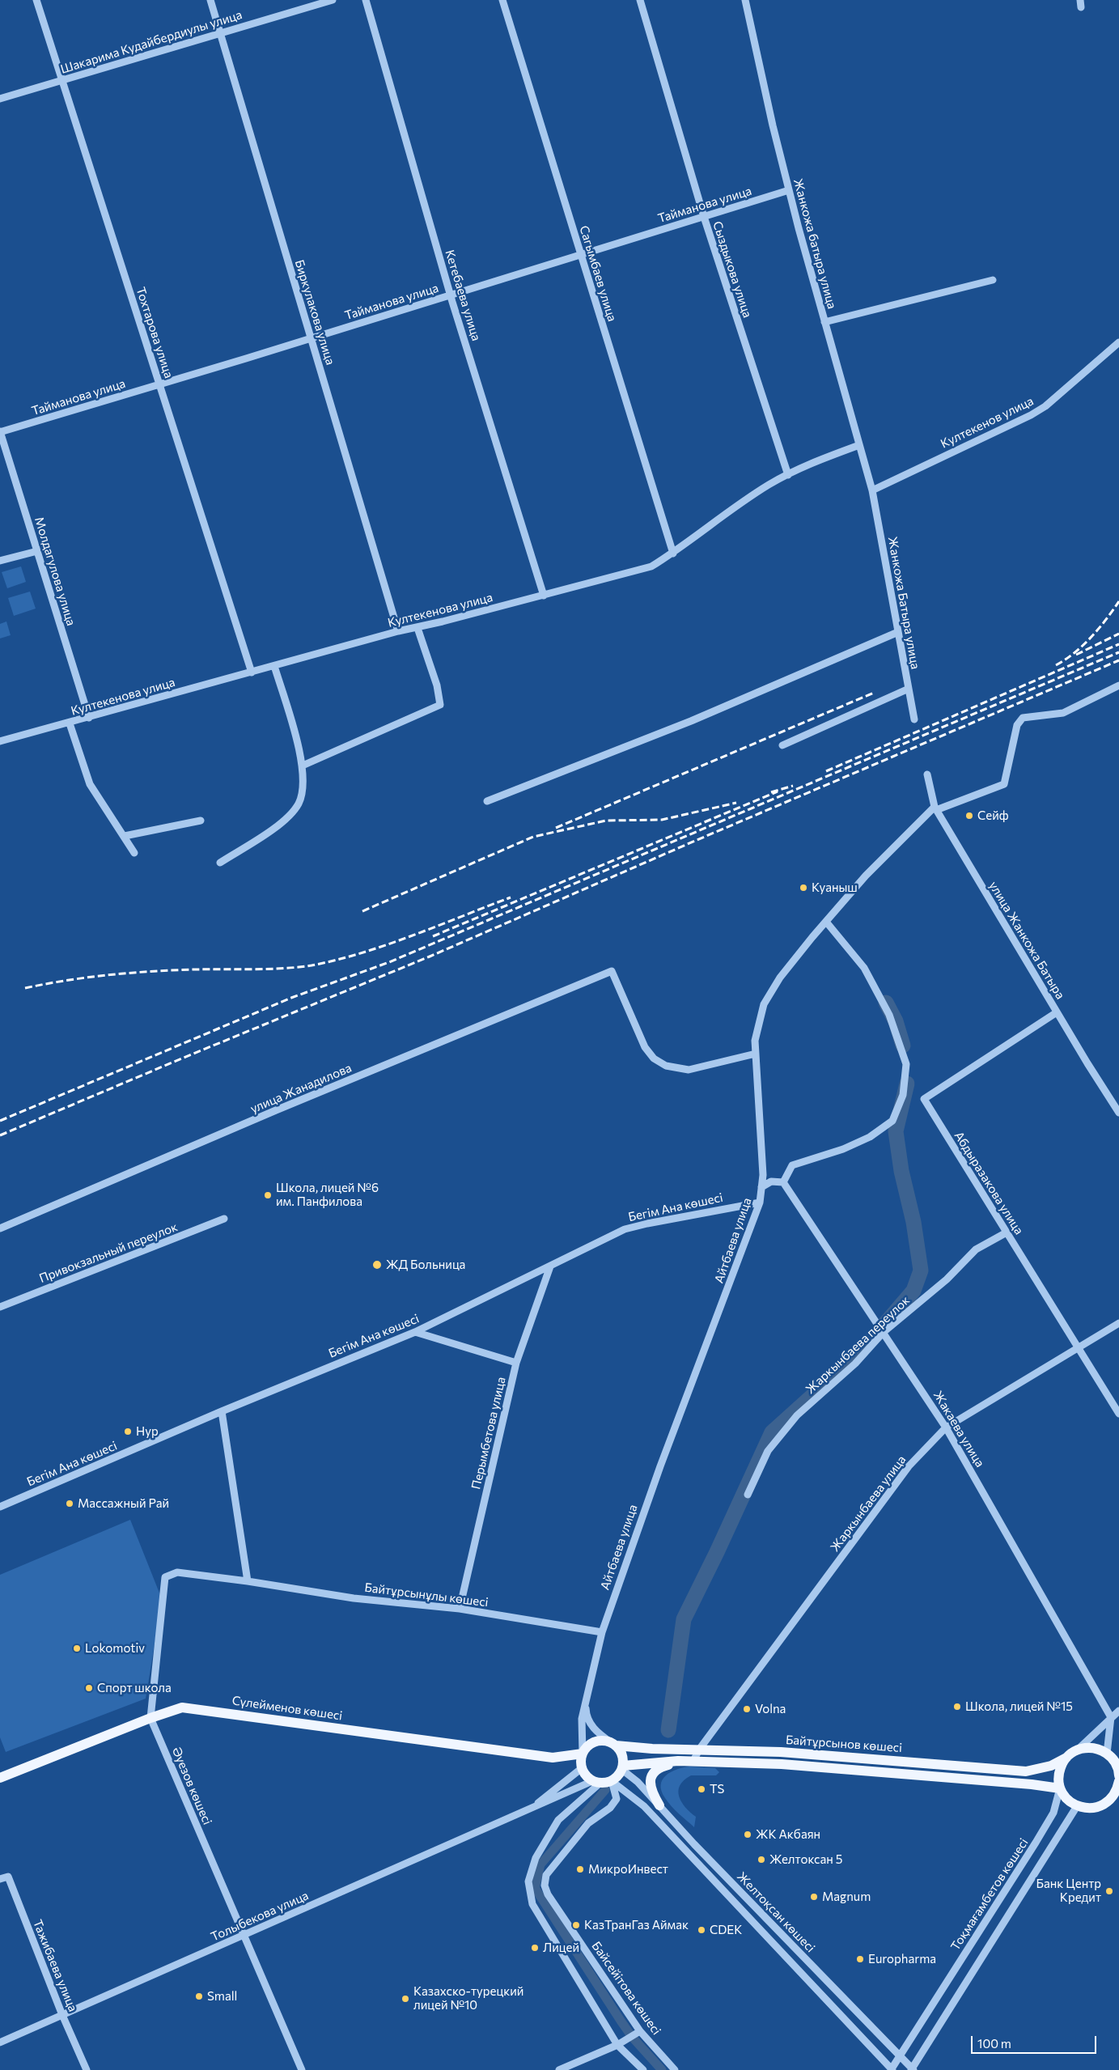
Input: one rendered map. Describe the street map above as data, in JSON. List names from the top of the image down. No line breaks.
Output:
{"streets":{"main road":["Сүлейменов көшесі","Байтұрсынов көшесі"],"street":["Шакарима Кудайбердиулы улица","Тайманова улица","Жанкожа батыра улица","Сыздыкова улица","Сагымбаев улица","Кетебаева улица","Биркулакова улица","Тохтарова улица","Култекенов улица","Молдагулова улица","Жанкожа Батыра улица","Култекенова улица","улица Жанкожа Батыра","улица Жанадилова","Абдыразакова улица","Бегім Ана көшесі","Айтбаева улица","Привокзальный переулок","Жаркынбаева переулок","Жакаева улица","Перымбетова улица","Жаркынбаева улица","Байтұрсынұлы көшесі","Әуезов көшесі","Тоқмағамбетов көшесі","Желтоқсан көшесі","Толыбекова улица","Тажибаева улица","Байсейітова көшесі"]},"crossings":[["Шакарима Кудайбердиулы улица","Биркулакова улица"],["Шакарима Кудайбердиулы улица","Тохтарова улица"],["Тайманова улица","Жанкожа батыра улица"],["Тайманова улица","Сыздыкова улица"],["Тайманова улица","Сагымбаев улица"],["Тайманова улица","Кетебаева улица"],["Тайманова улица","Биркулакова улица"],["Тайманова улица","Тохтарова улица"],["Тайманова улица","Молдагулова улица"],["Жанкожа батыра улица","Култекенов улица"],["Жанкожа батыра улица","Жанкожа Батыра улица"],["Жанкожа батыра улица","Култекенова улица"],["Сыздыкова улица","Култекенова улица"],["Сагымбаев улица","Култекенова улица"],["Кетебаева улица","Култекенова улица"],["Биркулакова улица","Култекенова улица"],["Тохтарова улица","Култекенова улица"],["Култекенов улица","Жанкожа Батыра улица"],["Молдагулова улица","Култекенова улица"],["улица Жанкожа Батыра","Абдыразакова улица"],["улица Жанкожа Батыра","Айтбаева улица"],["улица Жанадилова","Айтбаева улица"],["Абдыразакова улица","Жаркынбаева переулок"],["Абдыразакова улица","Жаркынбаева улица"],["Бегім Ана көшесі","Айтбаева улица"],["Бегім Ана көшесі","Перымбетова улица"],["Айтбаева улица","Байтұрсынұлы көшесі"],["Айтбаева улица","Сүлейменов көшесі"],["Айтбаева улица","Байтұрсынов көшесі"],["Айтбаева улица","Желтоқсан көшесі"],["Айтбаева улица","Байсейітова көшесі"],["Жаркынбаева переулок","Жакаева улица"],["Жакаева улица","Жаркынбаева улица"],["Перымбетова улица","Байтұрсынұлы көшесі"],["Жаркынбаева улица","Байтұрсынов көшесі"],["Байтұрсынұлы көшесі","Әуезов көшесі"],["Сүлейменов көшесі","Байтұрсынов көшесі"],["Сүлейменов көшесі","Әуезов көшесі"],["Сүлейменов көшесі","Желтоқсан көшесі"],["Сүлейменов көшесі","Байсейітова көшесі"],["Байтұрсынов көшесі","Тоқмағамбетов көшесі"],["Байтұрсынов көшесі","Желтоқсан көшесі"],["Байтұрсынов көшесі","Байсейітова көшесі"],["Әуезов көшесі","Толыбекова улица"],["Тоқмағамбетов көшесі","Желтоқсан көшесі"],["Желтоқсан көшесі","Байсейітова көшесі"],["Толыбекова улица","Тажибаева улица"]],"places":["Сейф","Куаныш","Школа, лицей №6 им. Панфилова","ЖД Больница","Нур","Массажный Рай","Lokomotiv","Спорт школа","Школа, лицей №15","Volna","TS","ЖК Акбаян","Желтоксан 5","МикроИнвест","Банк Центр Кредит","Magnum","КазТранГаз Аймак","CDEK","Лицей","Europharma","Small","Казахско-турецкий лицей №10"],"scale_bar":"100 m"}
